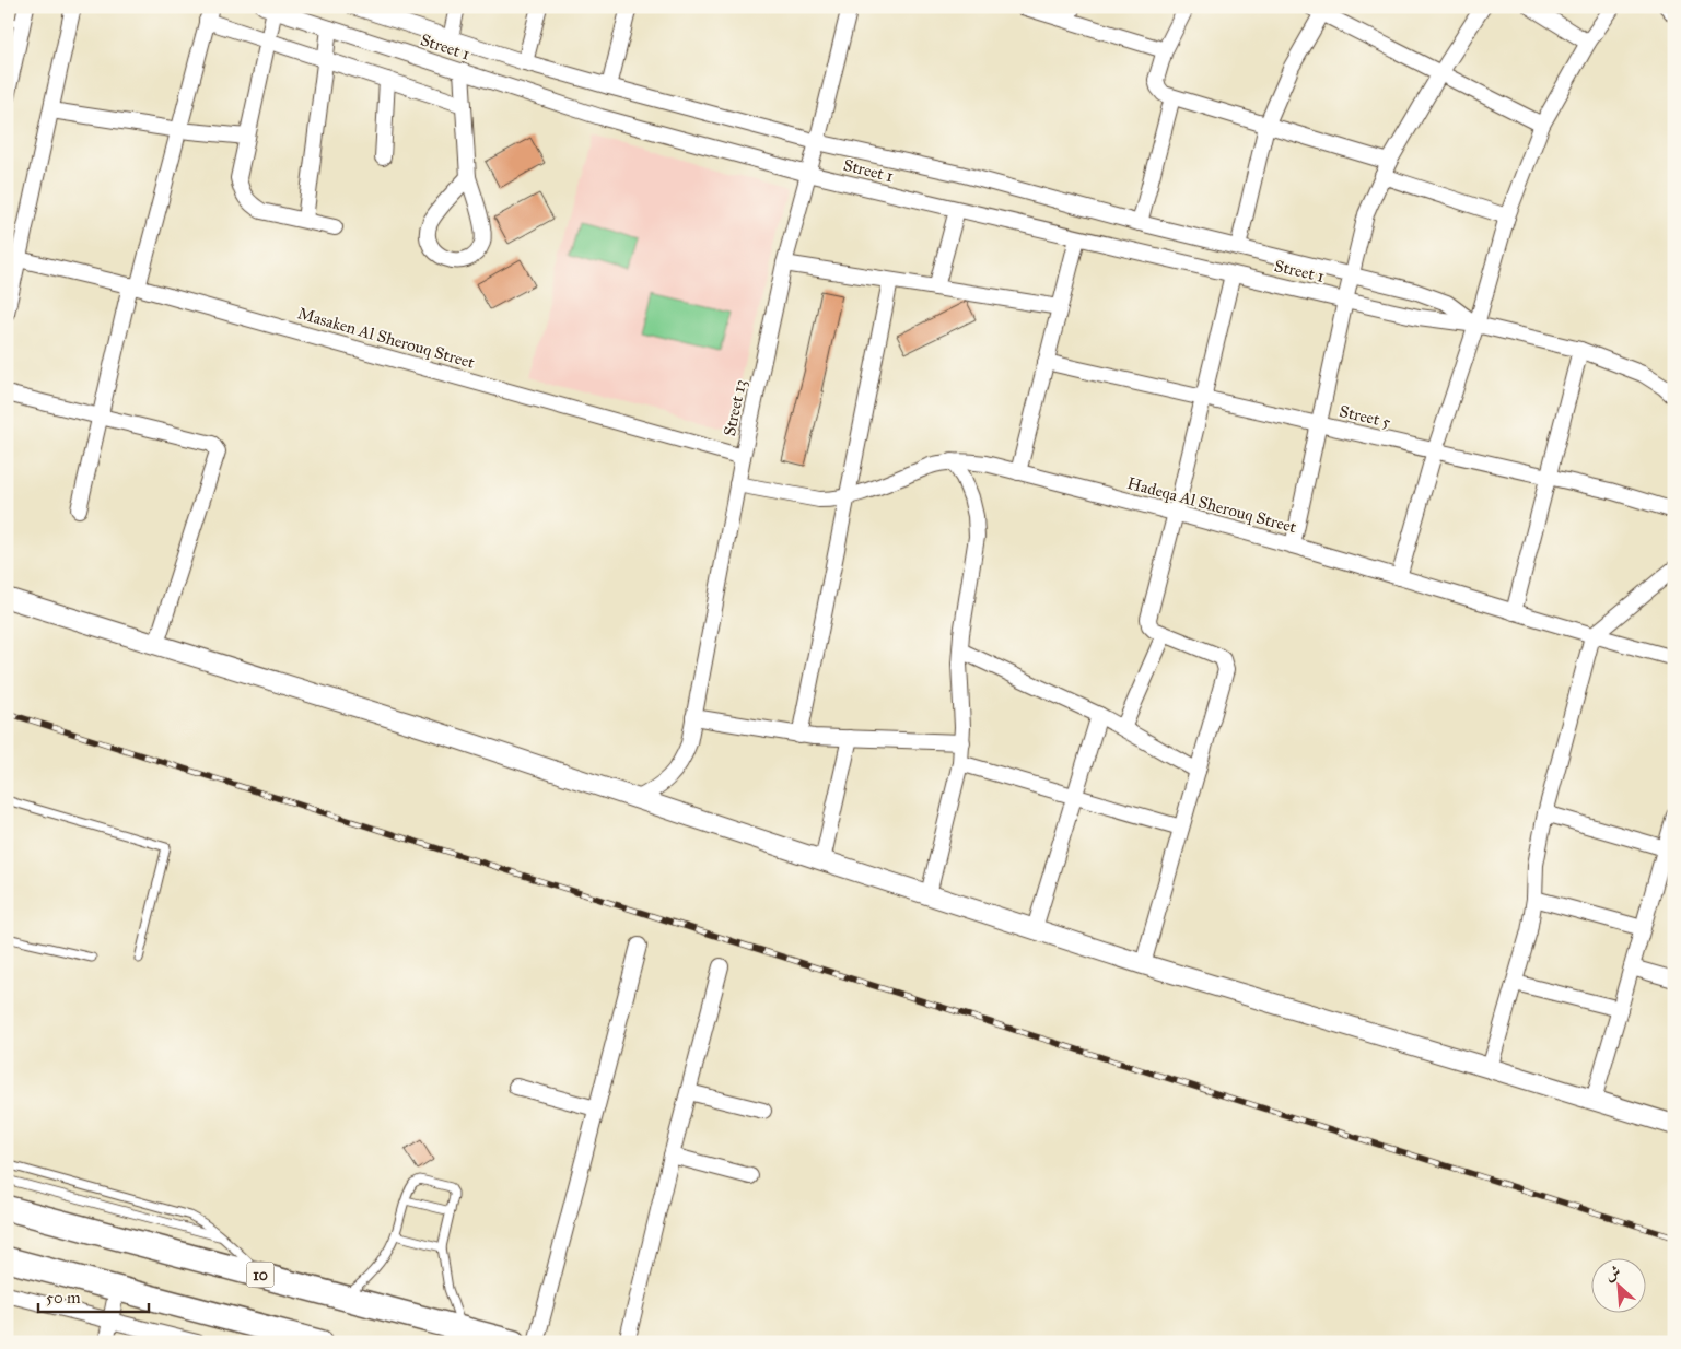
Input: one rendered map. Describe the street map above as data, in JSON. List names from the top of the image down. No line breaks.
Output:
{"streets":{"main road":["10"],"street":["Street 1","Masaken Al Sherouq Street","Street 13","Street 5","Hadeqa Al Sherouq Street"]},"crossings":[["Street 1","Street 13"],["Masaken Al Sherouq Street","Street 13"],["Street 13","Hadeqa Al Sherouq Street"]],"scale_bar":"50 m","north":"top left"}
